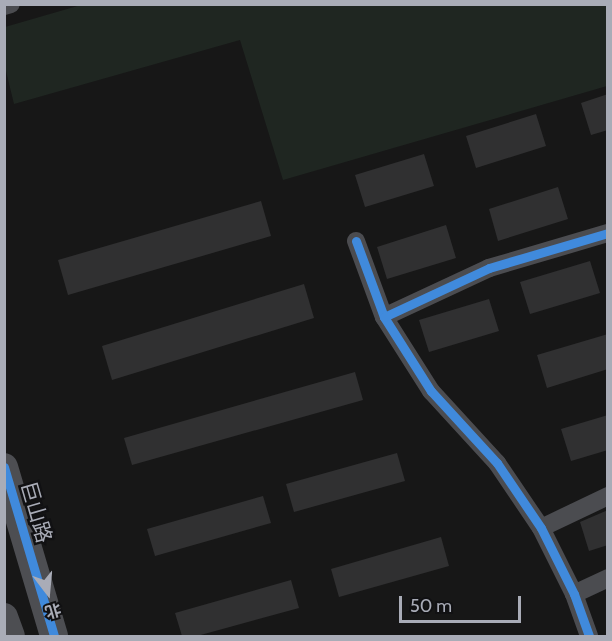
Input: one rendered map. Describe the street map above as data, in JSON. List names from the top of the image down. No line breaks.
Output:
{"streets":{"main road":["巨山路"]},"scale_bar":"50 m","north":"bottom"}
